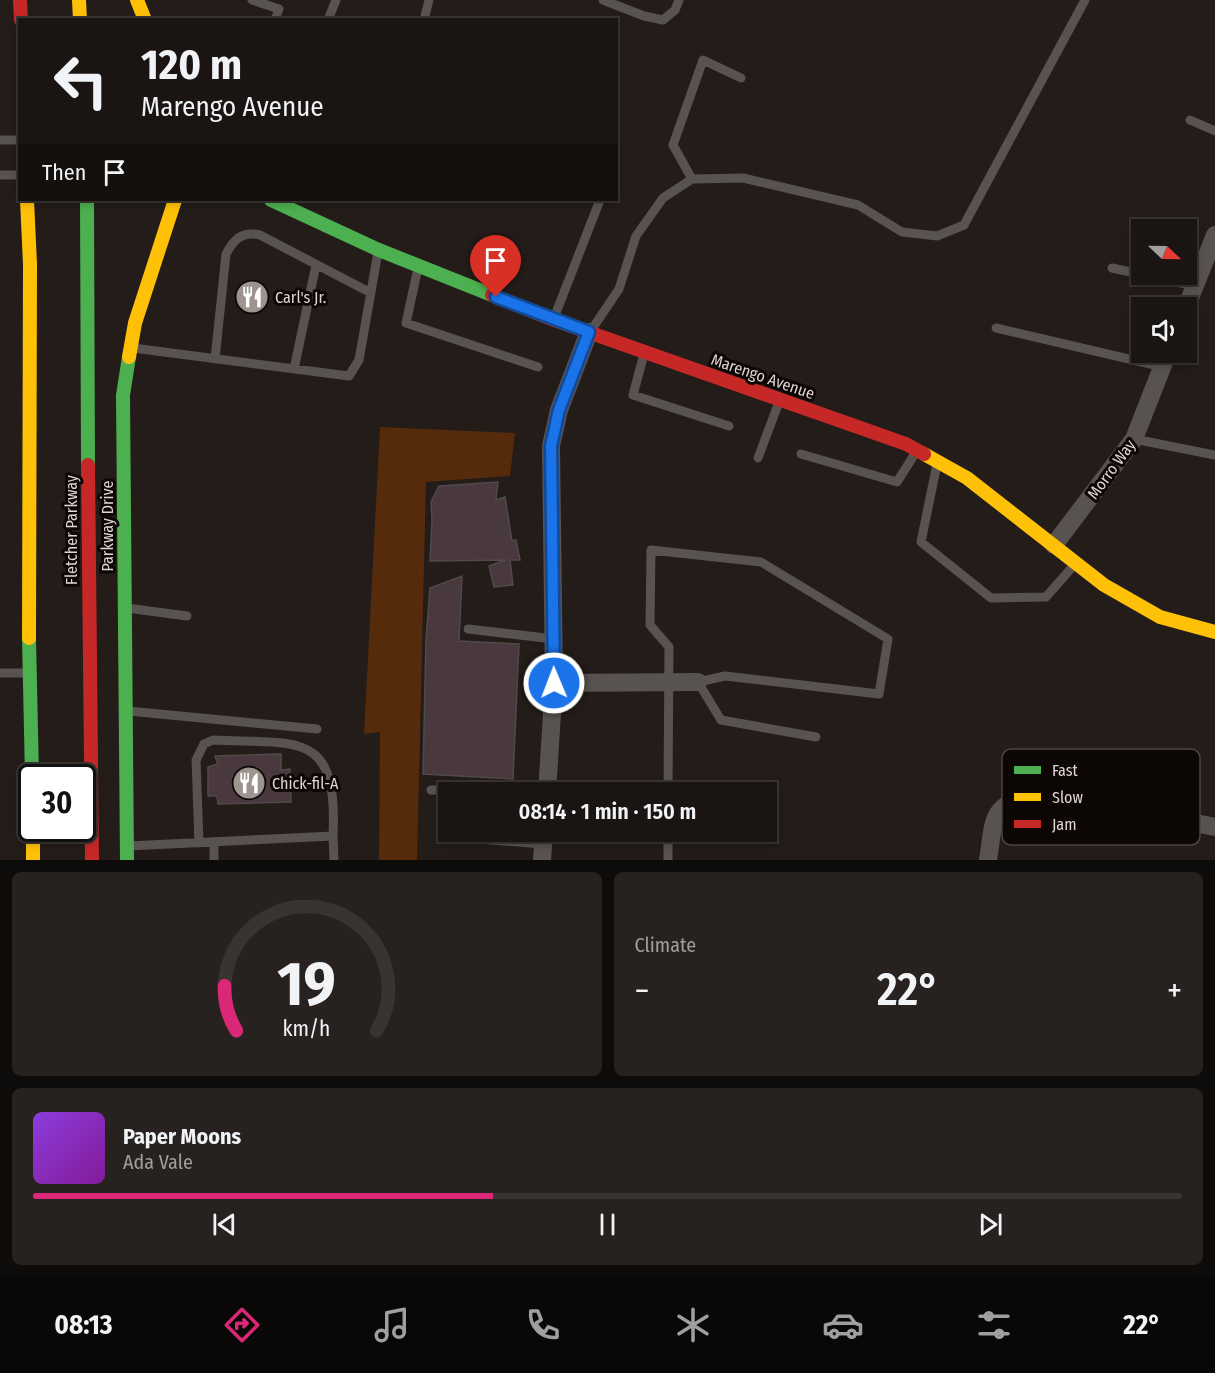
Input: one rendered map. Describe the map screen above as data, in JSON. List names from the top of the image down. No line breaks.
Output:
{"streets":{"street":["Marengo Avenue","Morro Way","Parkway Drive","Fletcher Parkway"]},"crossings":[["Marengo Avenue","Morro Way"]],"places":{"restaurant":["Carl's Jr.","Chick-fil-A"]},"legend":["Fast","Slow","Jam"],"north":"right","page":{"turn":["120 m","Marengo Avenue"],"then":"Then","limit":"30","trip":"08:14 · 1 min · 150 m","tile":"Climate","heat":["−","22°","+"],"song":["Paper Moons","Ada Vale"],"tabs":["08:13","22°"],"gauge":["19","km/h"]}}
